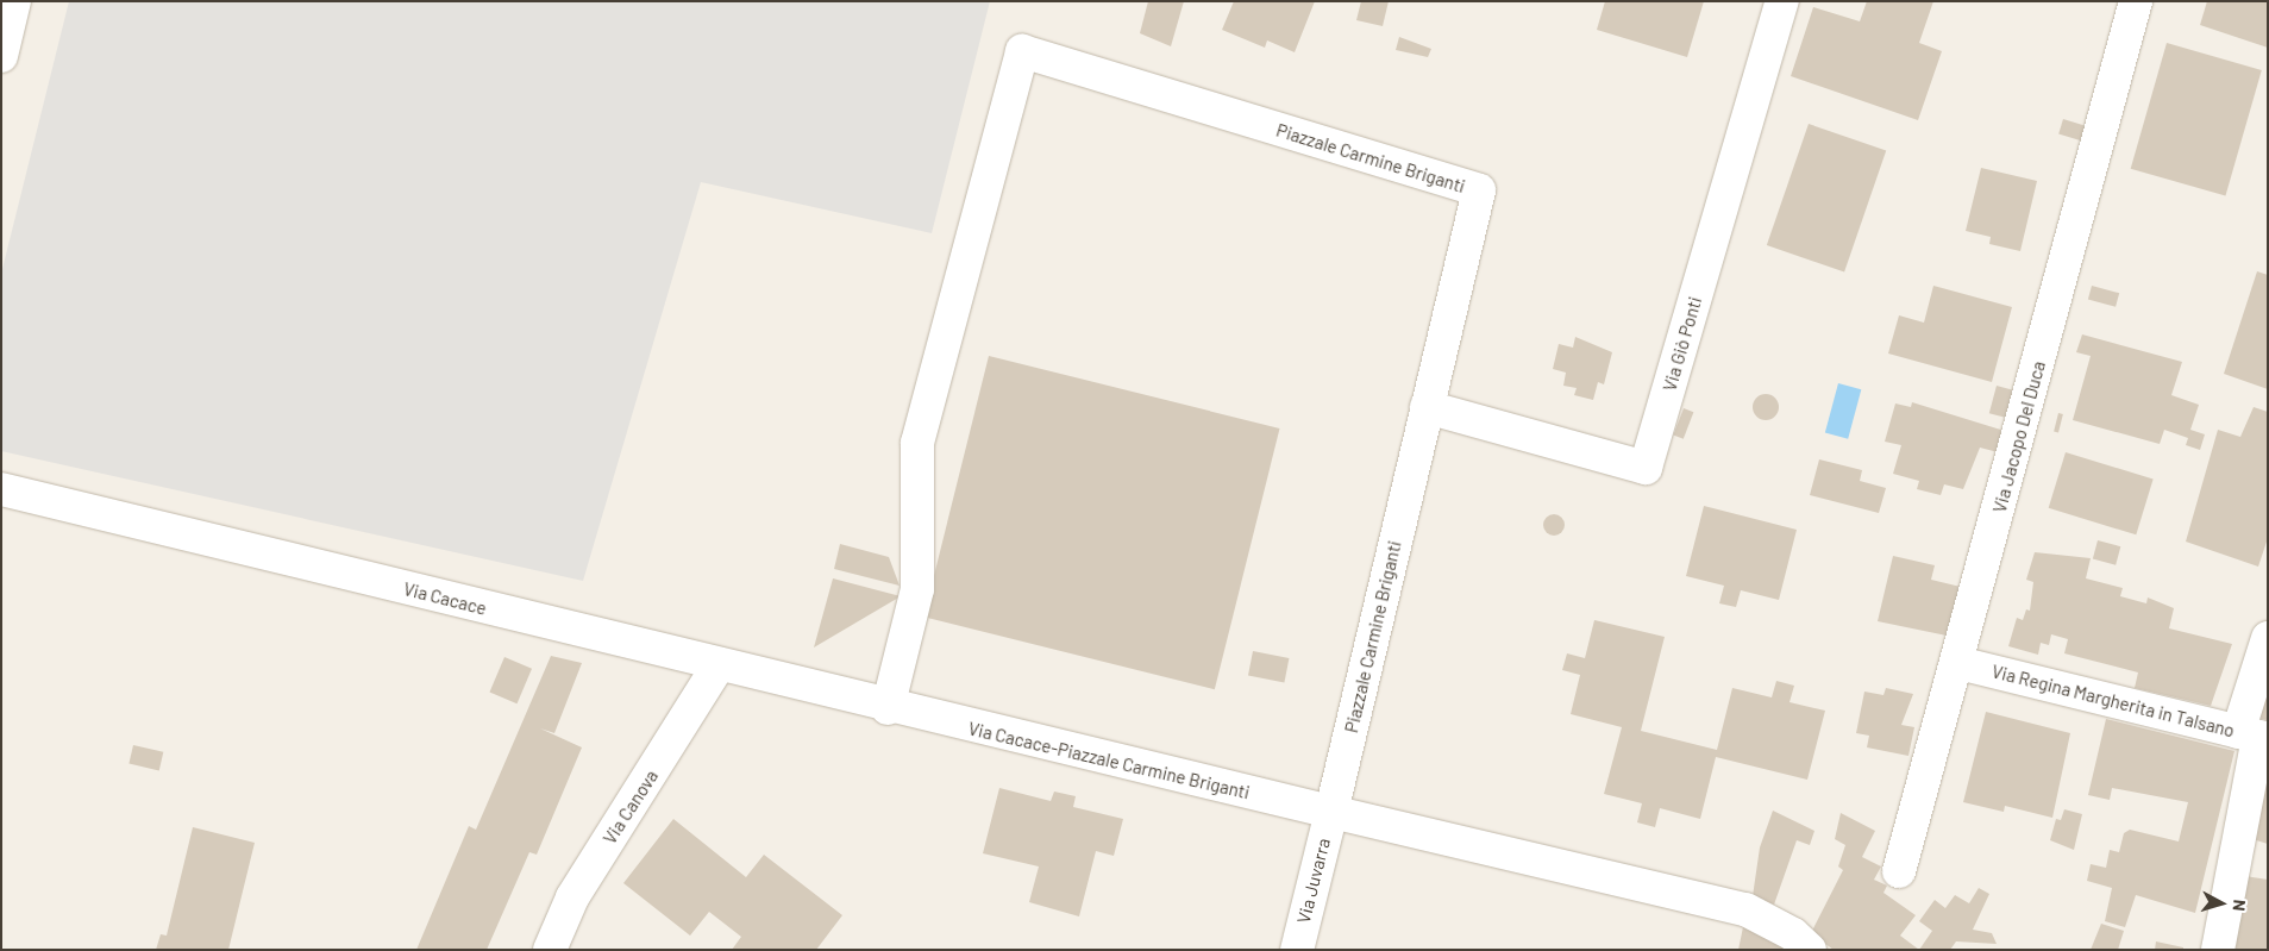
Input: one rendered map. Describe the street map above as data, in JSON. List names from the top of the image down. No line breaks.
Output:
{"streets":{"street":["Piazzale Carmine Briganti","Via Giò Ponti","Via Jacopo Del Duca","Via Cacace","Via Regina Margherita in Talsano","Via Cacace-Piazzale Carmine Briganti","Via Canova","Via Juvarra"]},"crossings":[["Piazzale Carmine Briganti","Via Giò Ponti"],["Piazzale Carmine Briganti","Via Cacace"],["Piazzale Carmine Briganti","Via Cacace-Piazzale Carmine Briganti"],["Piazzale Carmine Briganti","Via Juvarra"],["Via Jacopo Del Duca","Via Regina Margherita in Talsano"],["Via Cacace","Via Cacace-Piazzale Carmine Briganti"],["Via Cacace","Via Canova"],["Via Cacace-Piazzale Carmine Briganti","Via Juvarra"]],"north":"right"}
